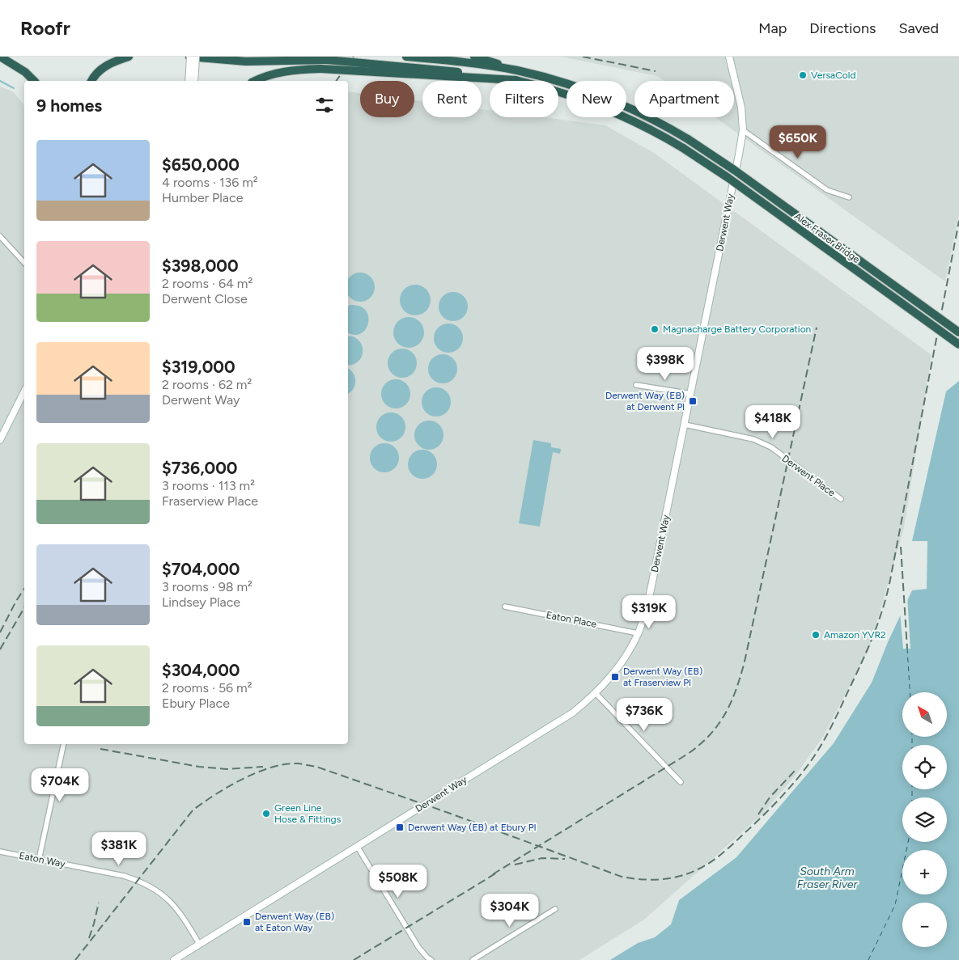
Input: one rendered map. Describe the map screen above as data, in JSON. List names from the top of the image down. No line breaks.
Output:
{"streets":{"highway":["Alex Fraser Bridge"],"street":["Derwent Way","Derwent Place","Eaton Place","Eaton Way"]},"crossings":[["Derwent Way","Derwent Place"],["Derwent Way","Eaton Place"],["Derwent Way","Eaton Way"]],"water":["South Arm Fraser River"],"places":{"other":["VersaCold","Magnacharge Battery Corporation","Amazon YVR2","Green Line Hose & Fittings"],"transit":["Derwent Way (EB) at Derwent Pl","Derwent Way (EB) at Fraserview Pl","Derwent Way (EB) at Ebury Pl","Derwent Way (EB) at Eaton Way"]},"north":"top left","page":{"header":"Roofr","nav":["Map","Directions","Saved"],"chip":["Buy","Rent","Filters","New","Apartment"],"heading":"9 homes","price":["$650K","$398K","$418K","$319K","$736K","$704K","$381K","$508K","$304K"],"list":[{"name":"$650,000","note":"4 rooms · 136 m² · Humber Place"},{"name":"$398,000","note":"2 rooms · 64 m² · Derwent Close"},{"name":"$319,000","note":"2 rooms · 62 m² · Derwent Way"},{"name":"$736,000","note":"3 rooms · 113 m² · Fraserview Place"},{"name":"$704,000","note":"3 rooms · 98 m² · Lindsey Place"},{"name":"$304,000","note":"2 rooms · 56 m² · Ebury Place"}],"map_buttons":["+","−"]}}
